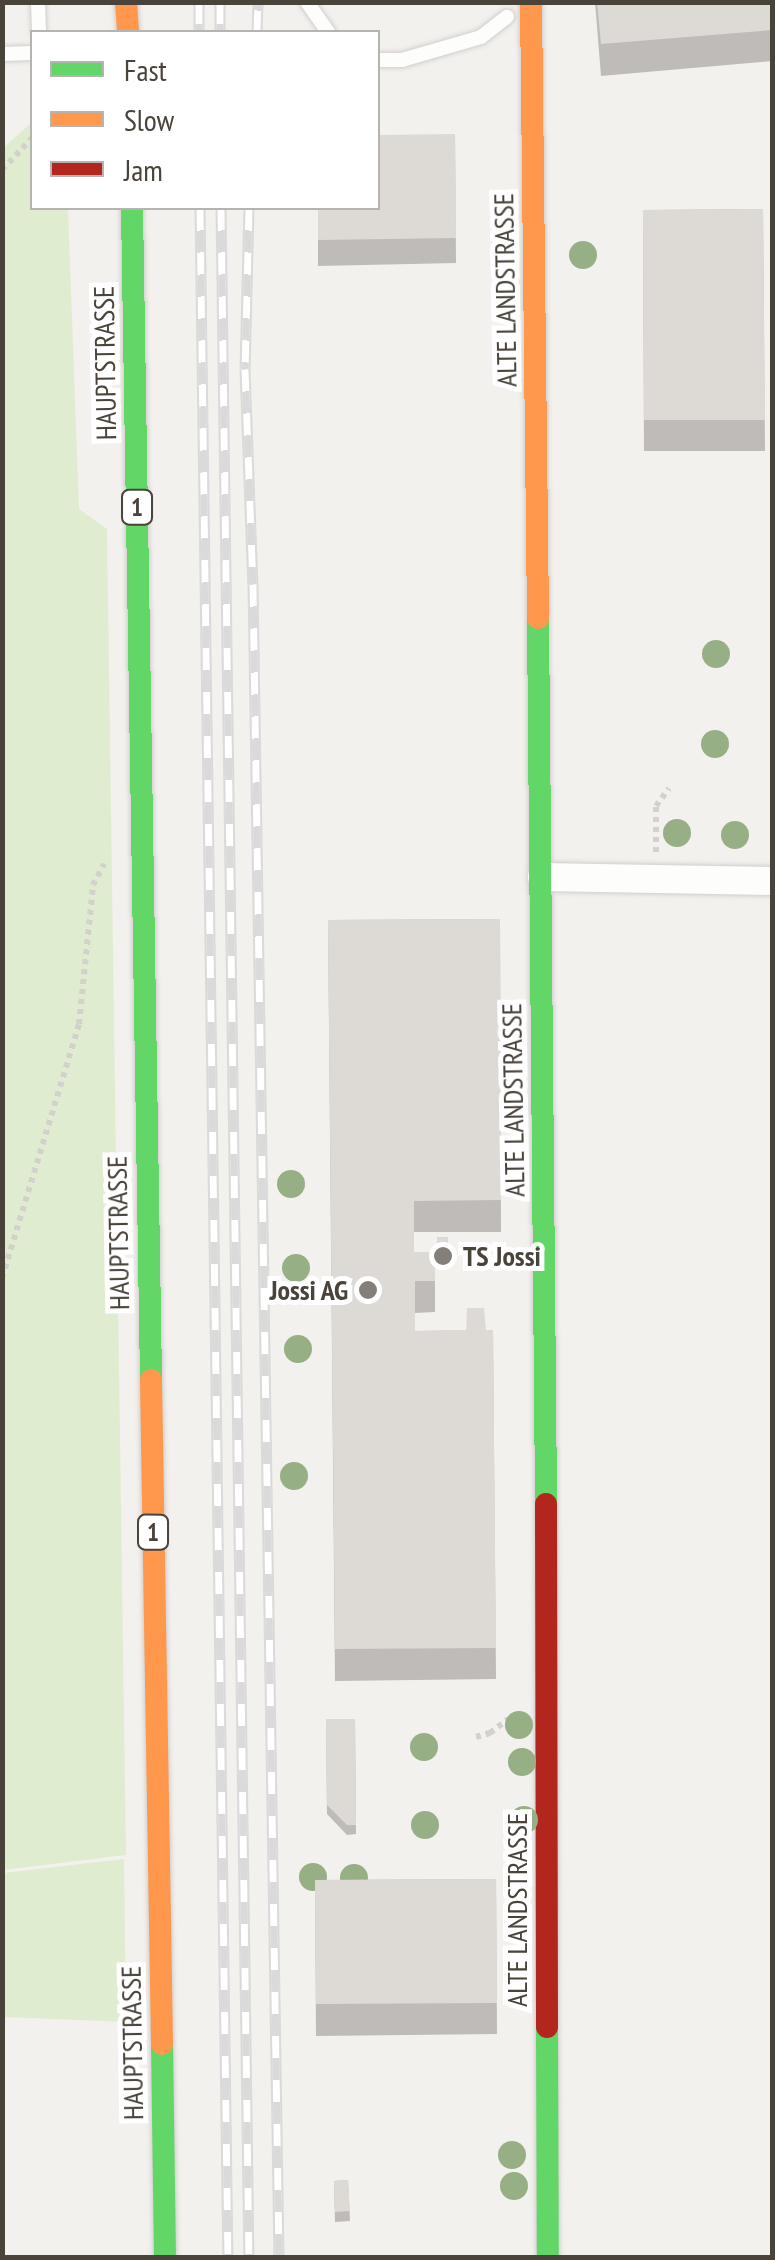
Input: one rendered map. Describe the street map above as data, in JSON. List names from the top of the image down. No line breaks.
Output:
{"streets":{"street":["ALTE LANDSTRASSE","HAUPTSTRASSE","1"]},"places":["TS Jossi","Jossi AG"],"legend":["Fast","Slow","Jam"]}
